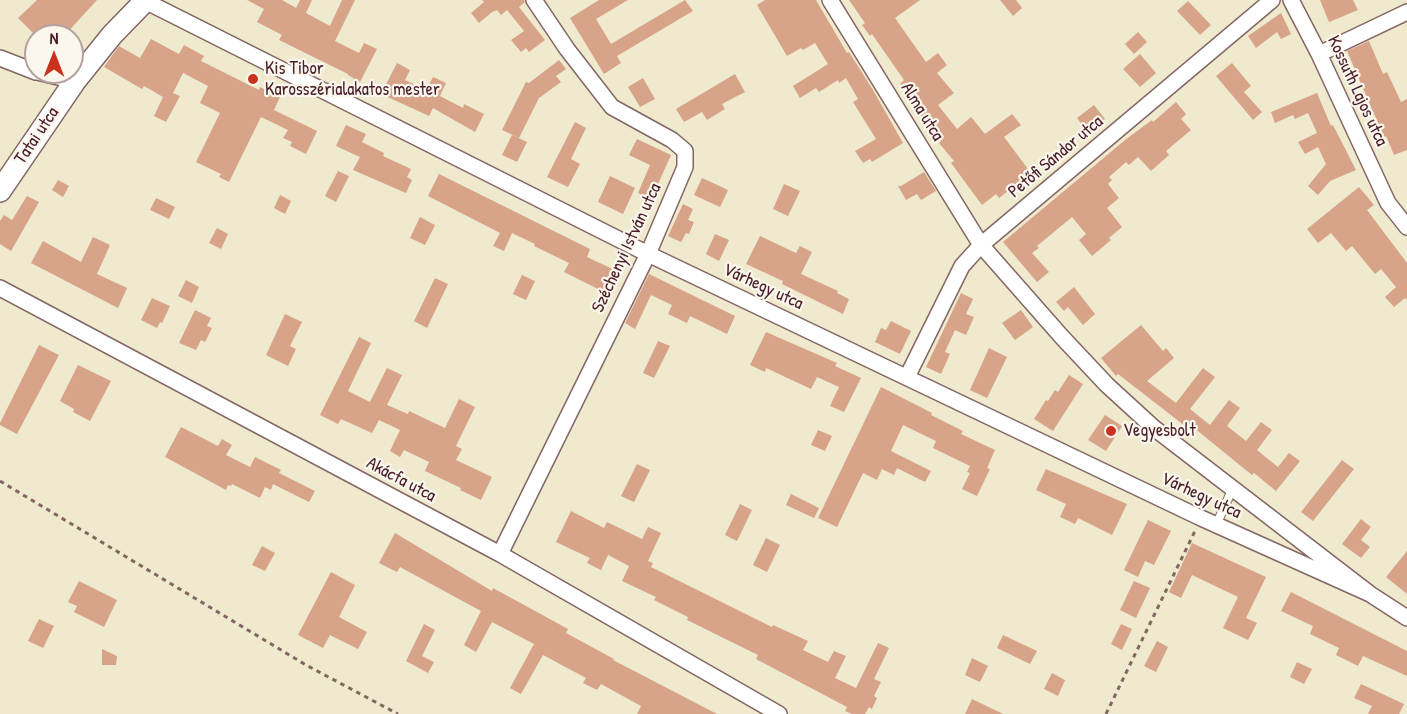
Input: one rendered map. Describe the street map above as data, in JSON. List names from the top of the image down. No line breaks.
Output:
{"streets":{"street":["Kossuth Lajos utca","Alma utca","Tatai utca","Petőfi Sándor utca","Széchenyi István utca","Várhegy utca","Akácfa utca"]},"crossings":[["Alma utca","Petőfi Sándor utca"],["Alma utca","Várhegy utca"],["Tatai utca","Várhegy utca"],["Petőfi Sándor utca","Várhegy utca"],["Széchenyi István utca","Várhegy utca"],["Széchenyi István utca","Akácfa utca"]],"places":["Kis Tibor Karosszérialakatos mester","Vegyesbolt"],"north":"top"}
